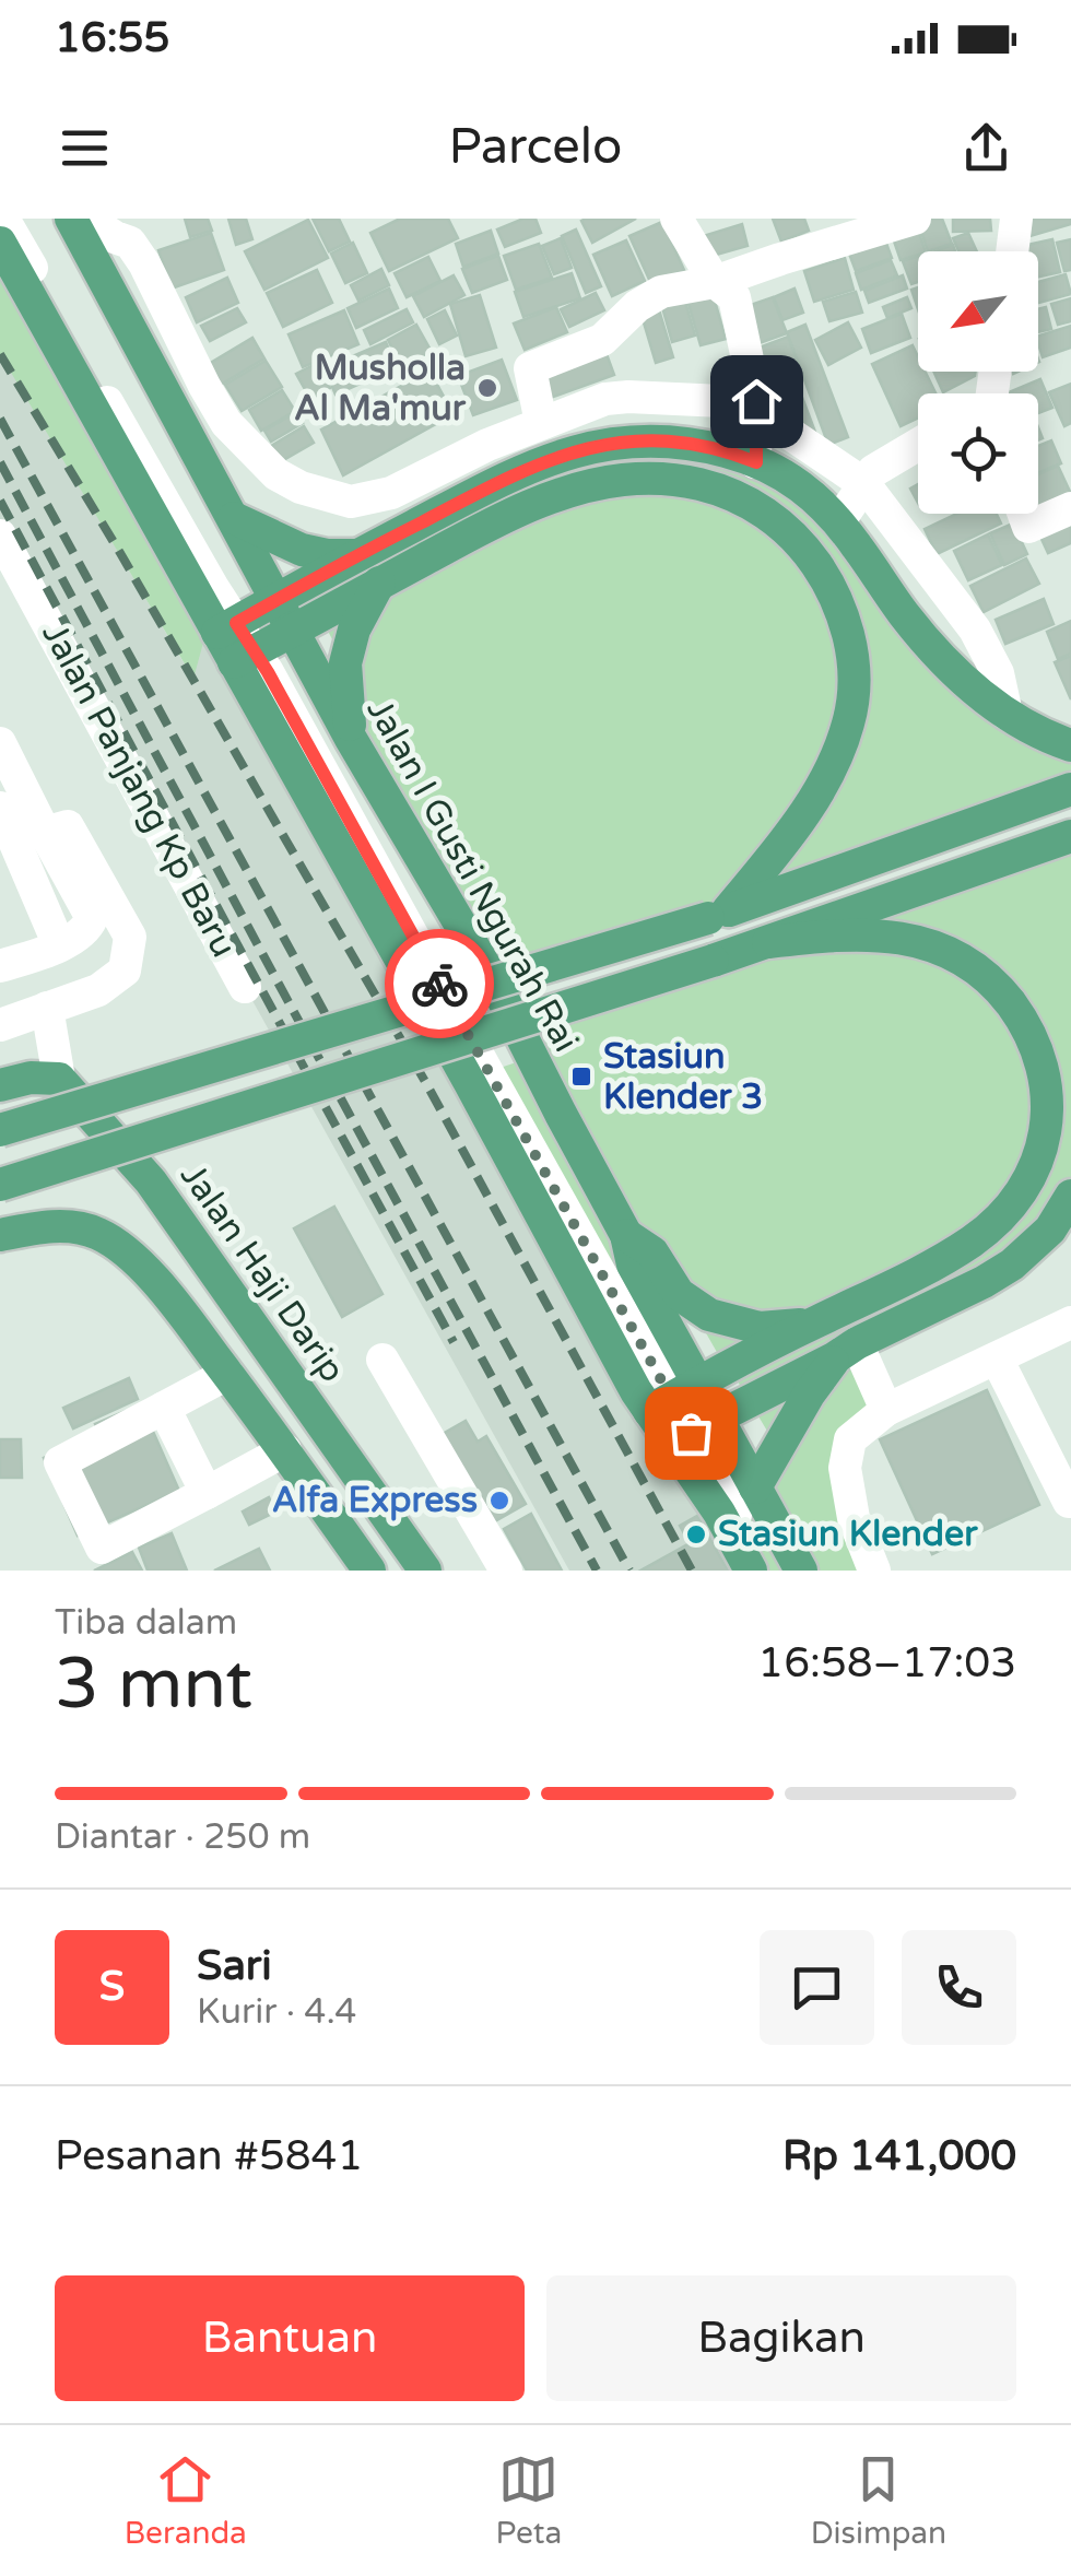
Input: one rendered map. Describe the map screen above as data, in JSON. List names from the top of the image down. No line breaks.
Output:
{"streets":{"main road":["Jalan I Gusti Ngurah Rai","Jalan Haji Darip"],"street":["Jalan Panjang Kp Baru"]},"places":{"other":["Musholla Al Ma'mur","Alfa Express","Stasiun Klender"],"transit":["Stasiun Klender 3"]},"north":"bottom left","page":{"status":"16:55","header":"Parcelo","heading":["3 mnt","Tiba dalam","16:58–17:03"],"panel":["Sari","Kurir · 4.4","Pesanan #5841","Rp 141,000"],"bar":"Diantar · 250 m","round":"S","buttons":["Bantuan","Bagikan"],"tabs":["Beranda","Peta","Disimpan"]}}
